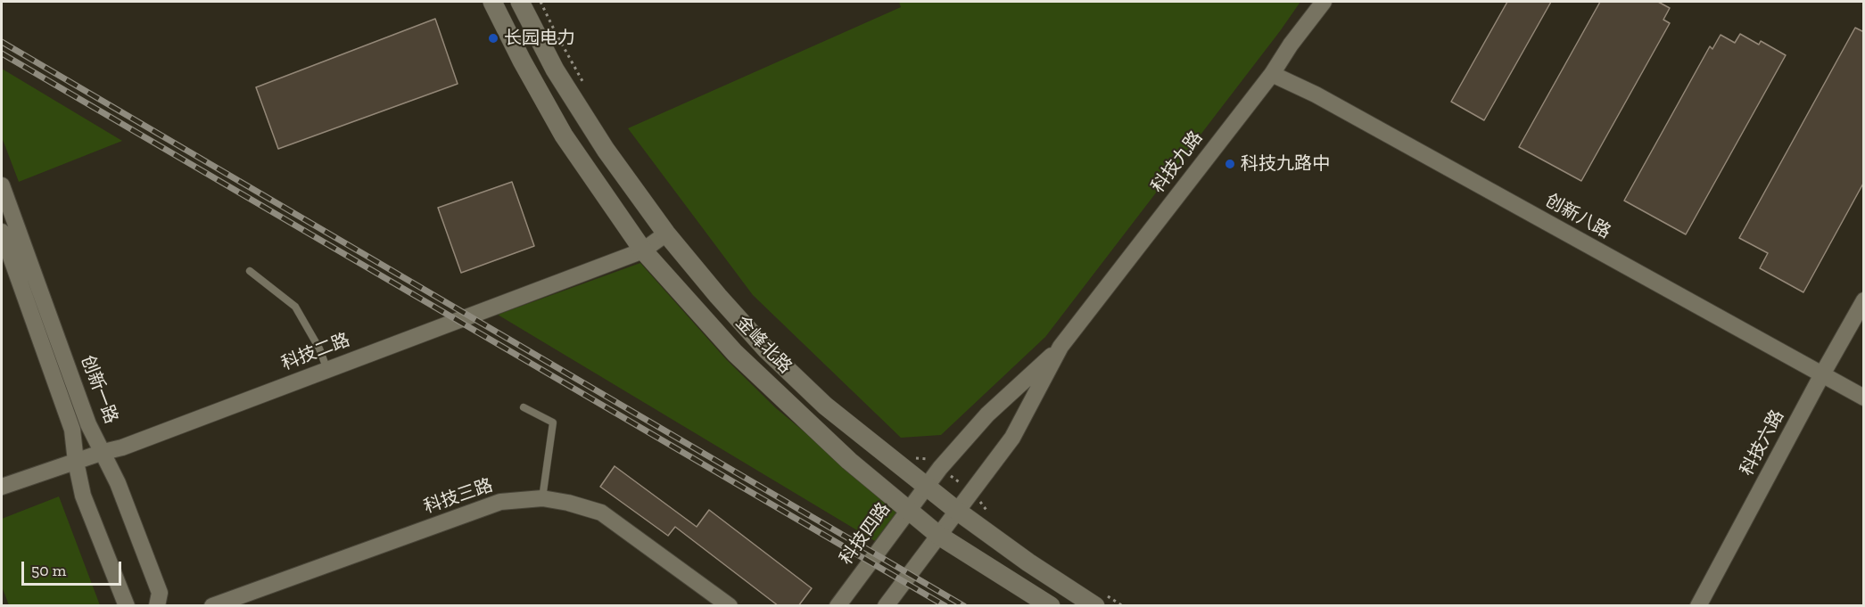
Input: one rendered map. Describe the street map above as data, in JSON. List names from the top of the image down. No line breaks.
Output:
{"streets":{"main road":["金峰北路"],"street":["科技九路","创新八路","科技二路","创新一路","科技六路","科技三路","科技四路"]},"crossings":[["科技九路","创新八路"],["科技九路","金峰北路"],["科技九路","科技四路"],["创新八路","科技六路"],["金峰北路","科技二路"],["金峰北路","科技四路"],["科技二路","创新一路"]],"places":["长园电力","科技九路中"],"scale_bar":"50 m"}
